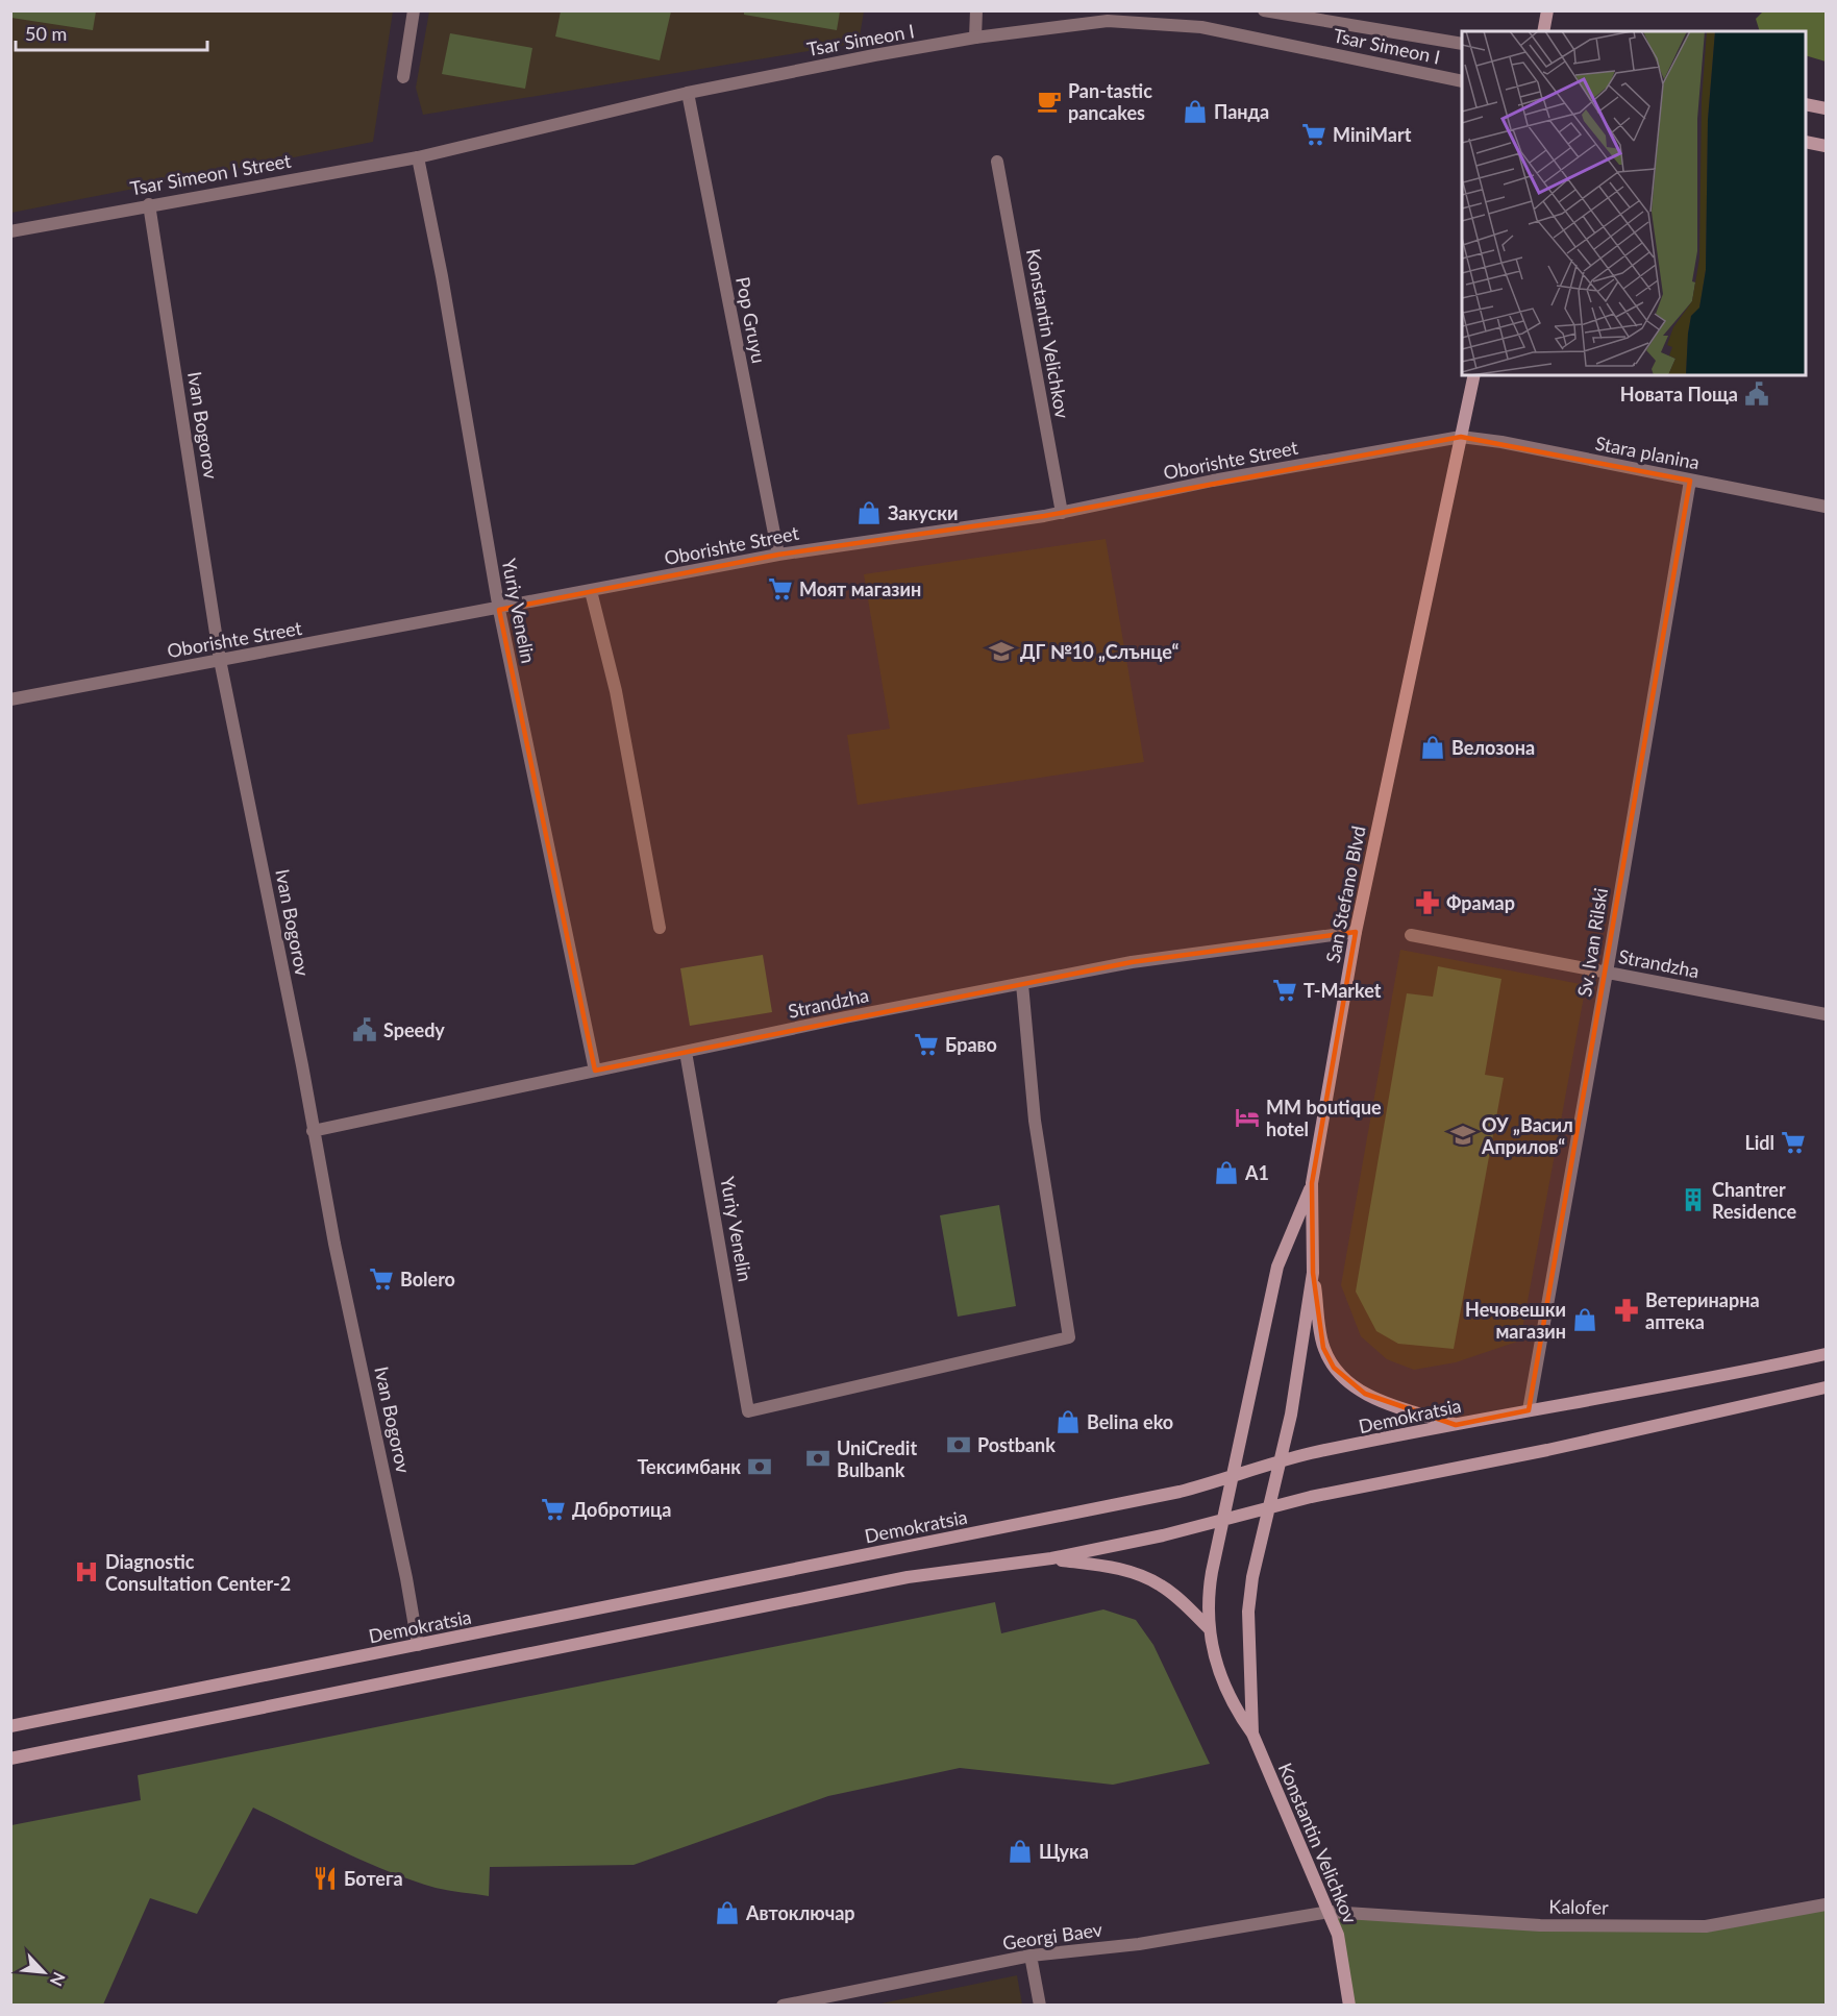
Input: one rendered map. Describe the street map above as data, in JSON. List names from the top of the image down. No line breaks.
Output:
{"streets":{"main road":["Konstantin Velichkov","San Stefano Blvd","Demokratsia"],"street":["Tsar Simeon I","Tsar Simeon I Street","Pop Gruyu","Ivan Bogorov","Stara planina","Oborishte Street","Yuriy Venelin","Sv. Ivan Rilski","Strandzha","Kalofer","Georgi Baev"]},"crossings":[["Tsar Simeon I","Tsar Simeon I Street"],["Tsar Simeon I","Pop Gruyu"],["Tsar Simeon I","Yuriy Venelin"],["Tsar Simeon I Street","Ivan Bogorov"],["Tsar Simeon I Street","Yuriy Venelin"],["Pop Gruyu","Oborishte Street"],["Konstantin Velichkov","Oborishte Street"],["Konstantin Velichkov","San Stefano Blvd"],["Konstantin Velichkov","Demokratsia"],["Konstantin Velichkov","Kalofer"],["Konstantin Velichkov","Georgi Baev"],["Ivan Bogorov","Oborishte Street"],["Ivan Bogorov","Strandzha"],["Ivan Bogorov","Demokratsia"],["Stara planina","Oborishte Street"],["Stara planina","San Stefano Blvd"],["Stara planina","Sv. Ivan Rilski"],["Oborishte Street","Yuriy Venelin"],["Oborishte Street","San Stefano Blvd"],["Yuriy Venelin","Strandzha"],["San Stefano Blvd","Strandzha"],["Sv. Ivan Rilski","Strandzha"],["Sv. Ivan Rilski","Demokratsia"],["Kalofer","Georgi Baev"]],"places":{"cafe":["Pan-tastic pancakes"],"shop":["Панда","Закуски","Велозона","A1","Нечовешки магазин","Belina eko","Щука","Автоключар"],"supermarket":["MiniMart","Моят магазин","T-Market","Браво","Lidl","Bolero","Добротица"],"public building":["Новата Поща","Speedy"],"school or university":["ДГ №10 „Слънце“","ОУ „Васил Априлов“"],"pharmacy":["Фрамар","Ветеринарна аптека"],"hotel":["MM boutique hotel"],"building":["Chantrer Residence"],"bank":["Postbank","UniCredit Bulbank","Тексимбанк"],"hospital":["Diagnostic Consultation Center-2"],"restaurant":["Ботега"]},"scale_bar":"50 m","north":"bottom right"}
